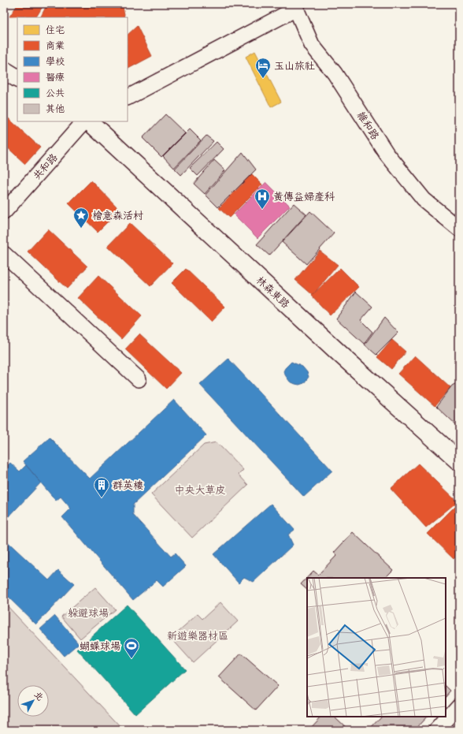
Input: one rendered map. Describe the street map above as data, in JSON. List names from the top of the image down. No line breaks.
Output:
{"streets":{"main road":["林森東路"],"street":["維和路","共和路"]},"parks":["中央大草皮","躲避球場","新遊樂器材區"],"places":{"hotel":["玉山旅社"],"hospital":["黃傳益婦產科"],"place":["檜意森活村"],"building":["群英樓"],"sports":["蝴蝶球場"]},"legend":["住宅","商業","學校","醫療","公共","其他"],"north":"top right"}
